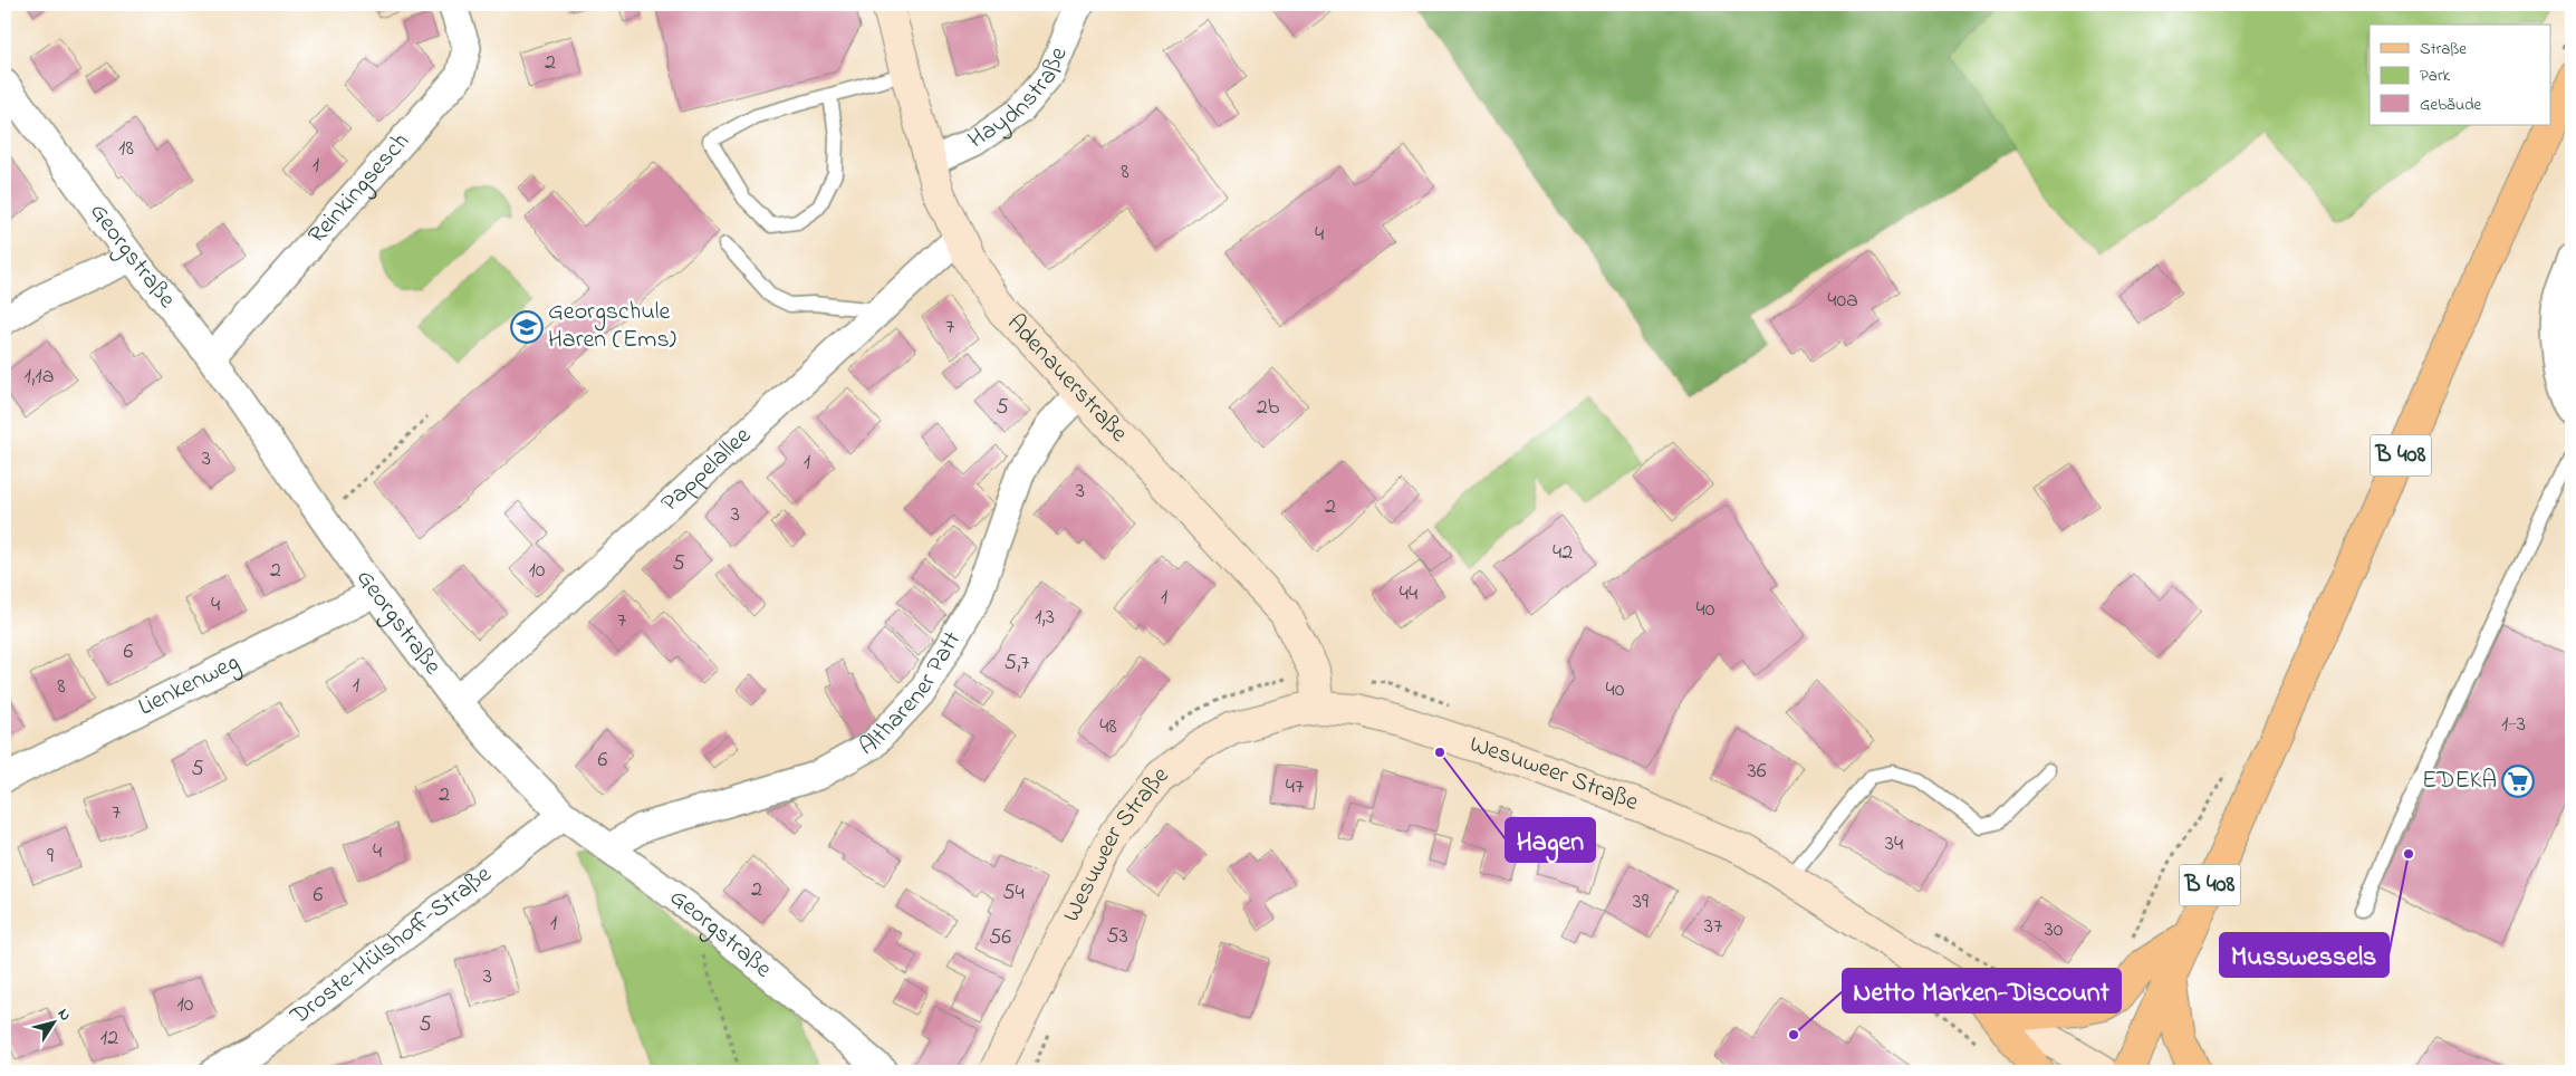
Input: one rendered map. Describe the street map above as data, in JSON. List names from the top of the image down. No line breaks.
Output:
{"streets":{"main road":["Adenauerstraße","B 408","Wesuweer Straße"],"street":["Haydnstraße","Reinkingsesch","Georgstraße","Pappelallee","Lienkenweg","Altharener Patt","Droste-Hülshoff-Straße"]},"crossings":[["Haydnstraße","Adenauerstraße"],["Reinkingsesch","Georgstraße"],["Georgstraße","Pappelallee"],["Georgstraße","Lienkenweg"],["Georgstraße","Altharener Patt"],["Georgstraße","Droste-Hülshoff-Straße"],["Adenauerstraße","Pappelallee"],["Adenauerstraße","Altharener Patt"],["Adenauerstraße","Wesuweer Straße"]],"places":{"school or university":["Georgschule Haren (Ems)"],"other":["Hagen","Musswessels","Netto Marken-Discount"],"supermarket":["EDEKA"]},"house_numbers":["2","18","1","8","4","40a","7","1,1a","5","2b","3","1","3","2","3","42","5","2","10","44","1","4","40","1,3","7","6","5,7","1","8","40","1-3","48","6","5","36","47","2","7","34","4","9","2","54","6","39","1","37","30","53","56","3","10","5","12"],"legend":["Straße","Park","Gebäude"],"north":"top right"}
